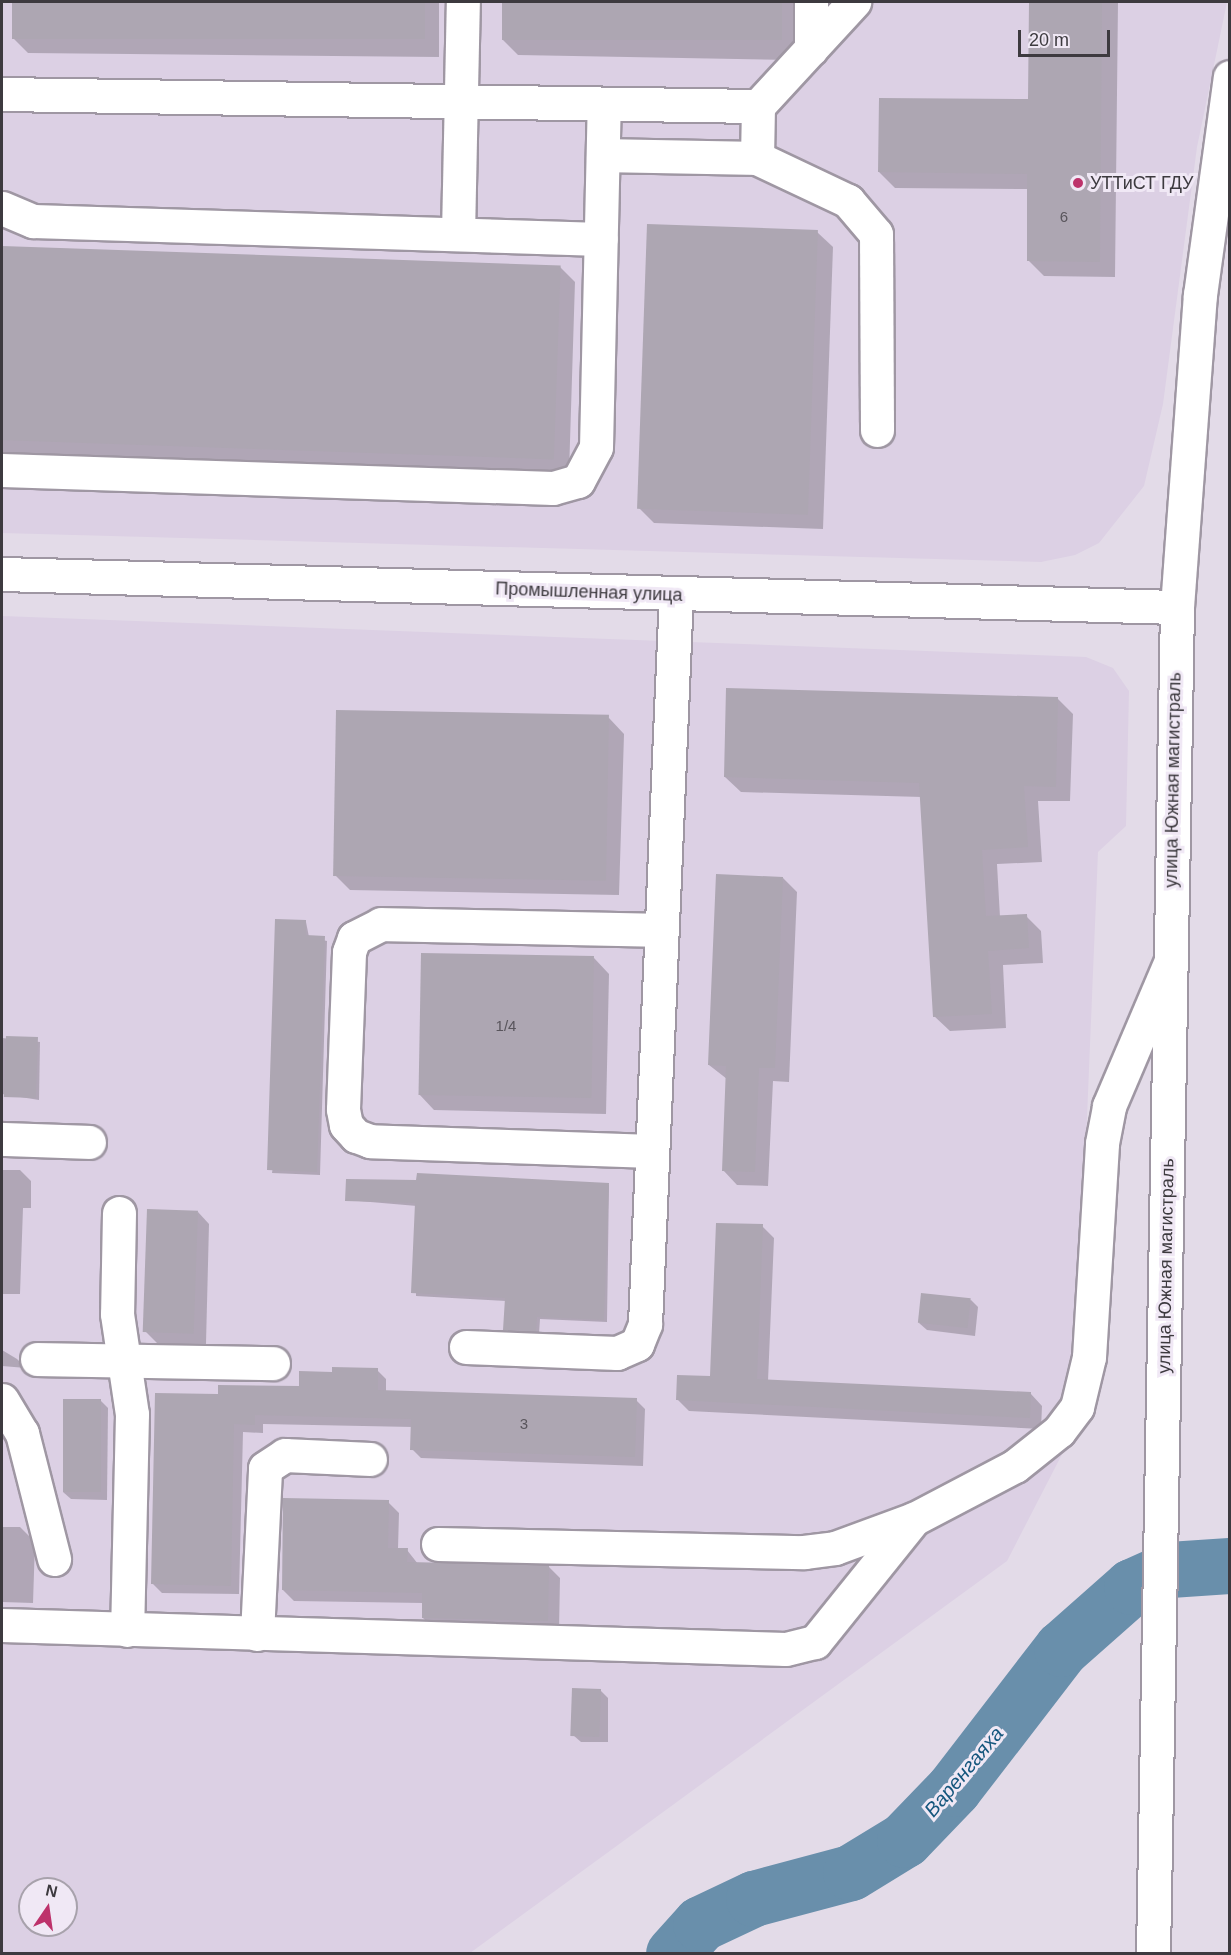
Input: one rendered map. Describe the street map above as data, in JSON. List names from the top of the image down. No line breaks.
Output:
{"streets":{"main road":["Промышленная улица","улица Южная магистраль"]},"crossings":[["Промышленная улица","улица Южная магистраль"]],"water":["Варенгаяха"],"places":["УТТиСТ ГДУ"],"house_numbers":["6","1/4","3"],"scale_bar":"20 m","north":"top"}
